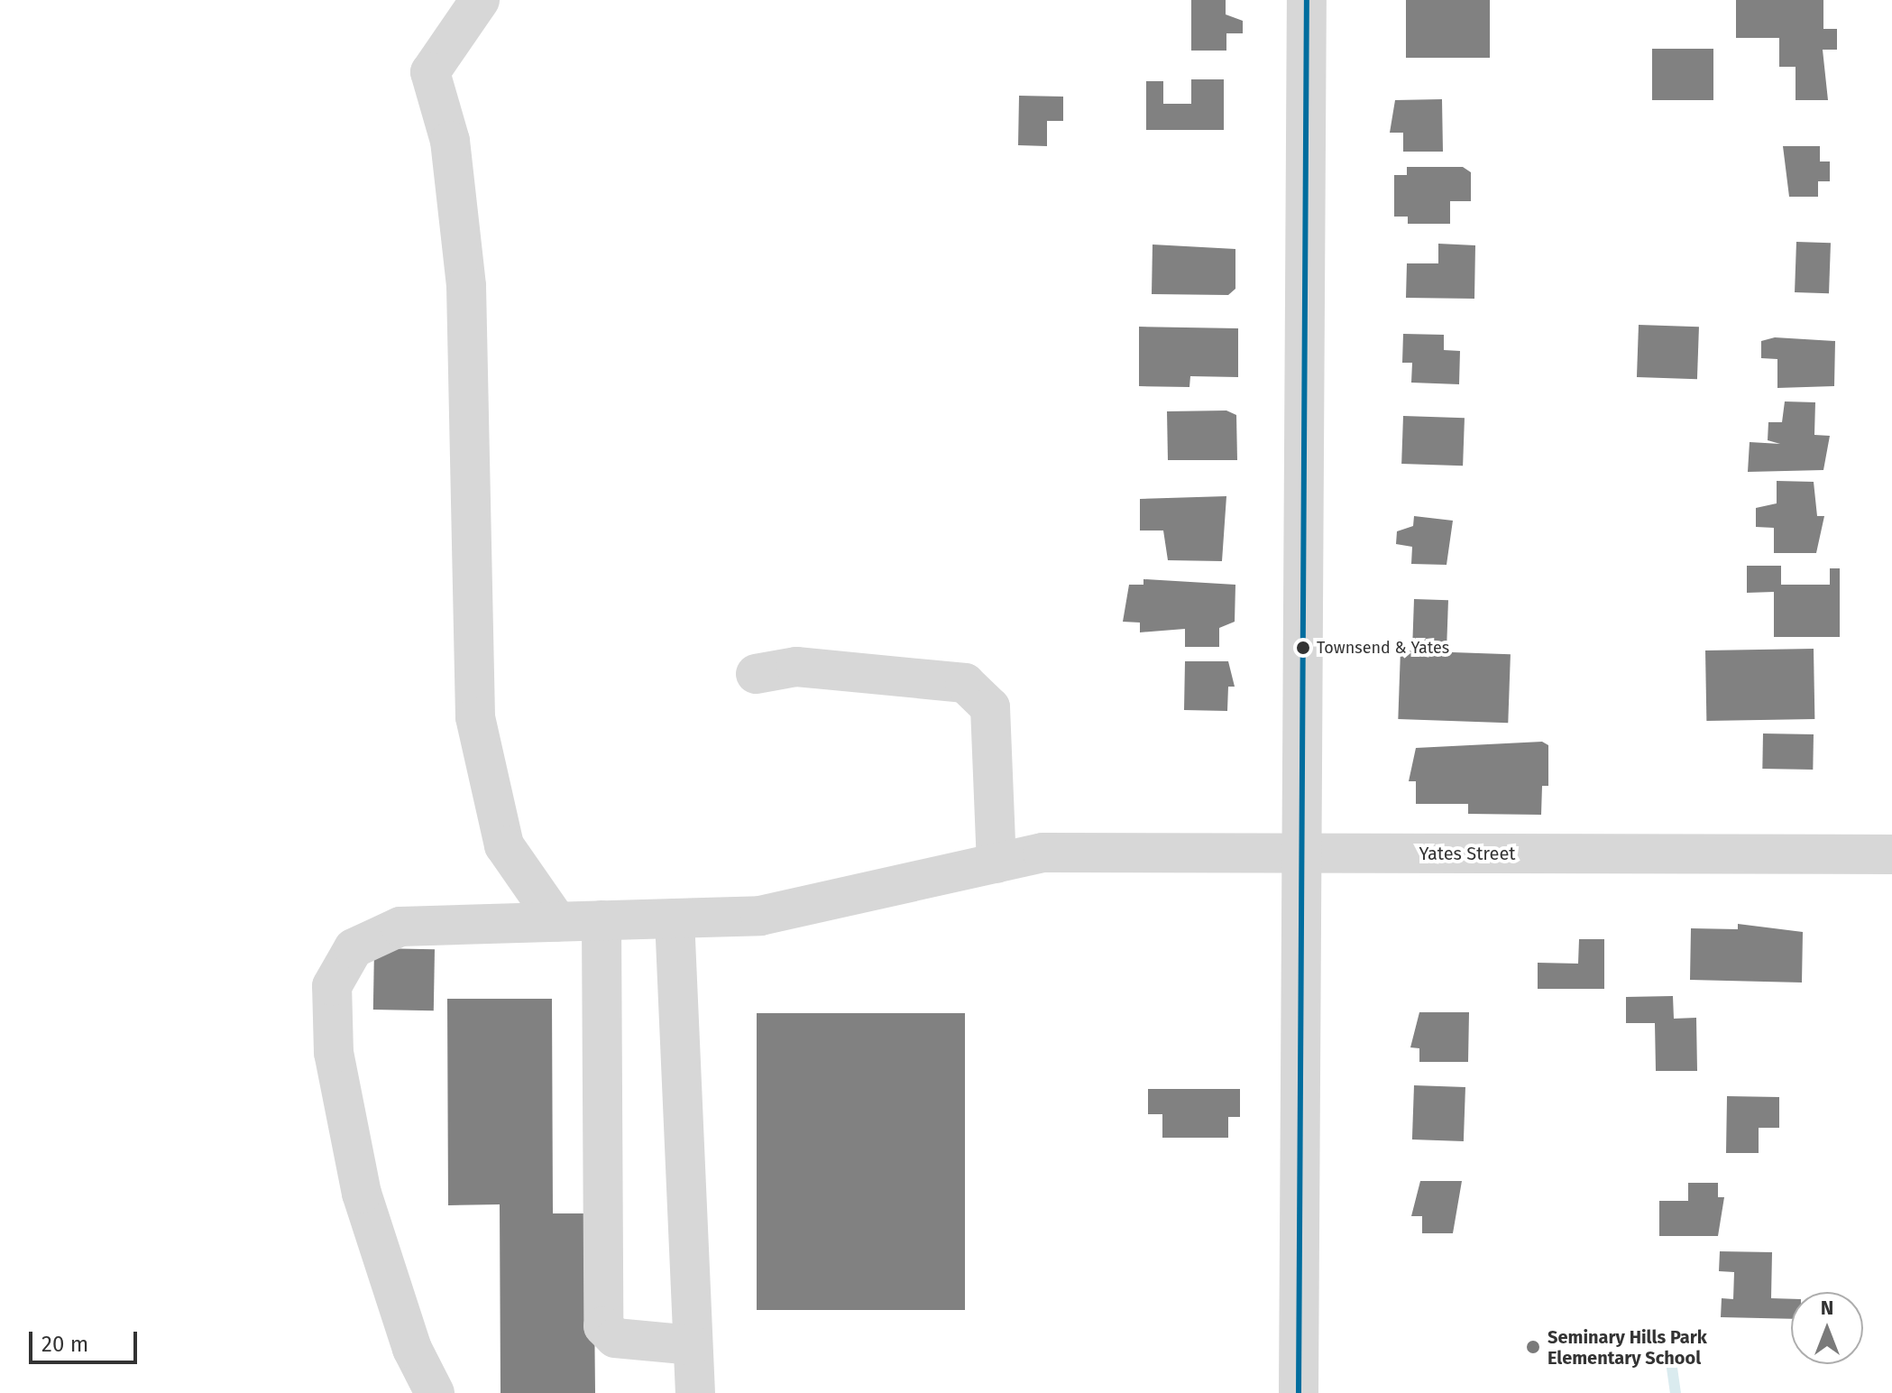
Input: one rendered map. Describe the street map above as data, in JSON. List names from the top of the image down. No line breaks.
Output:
{"streets":{"street":["Yates Street"]},"places":["Townsend & Yates","Seminary Hills Park Elementary School"],"scale_bar":"20 m","north":"top"}
